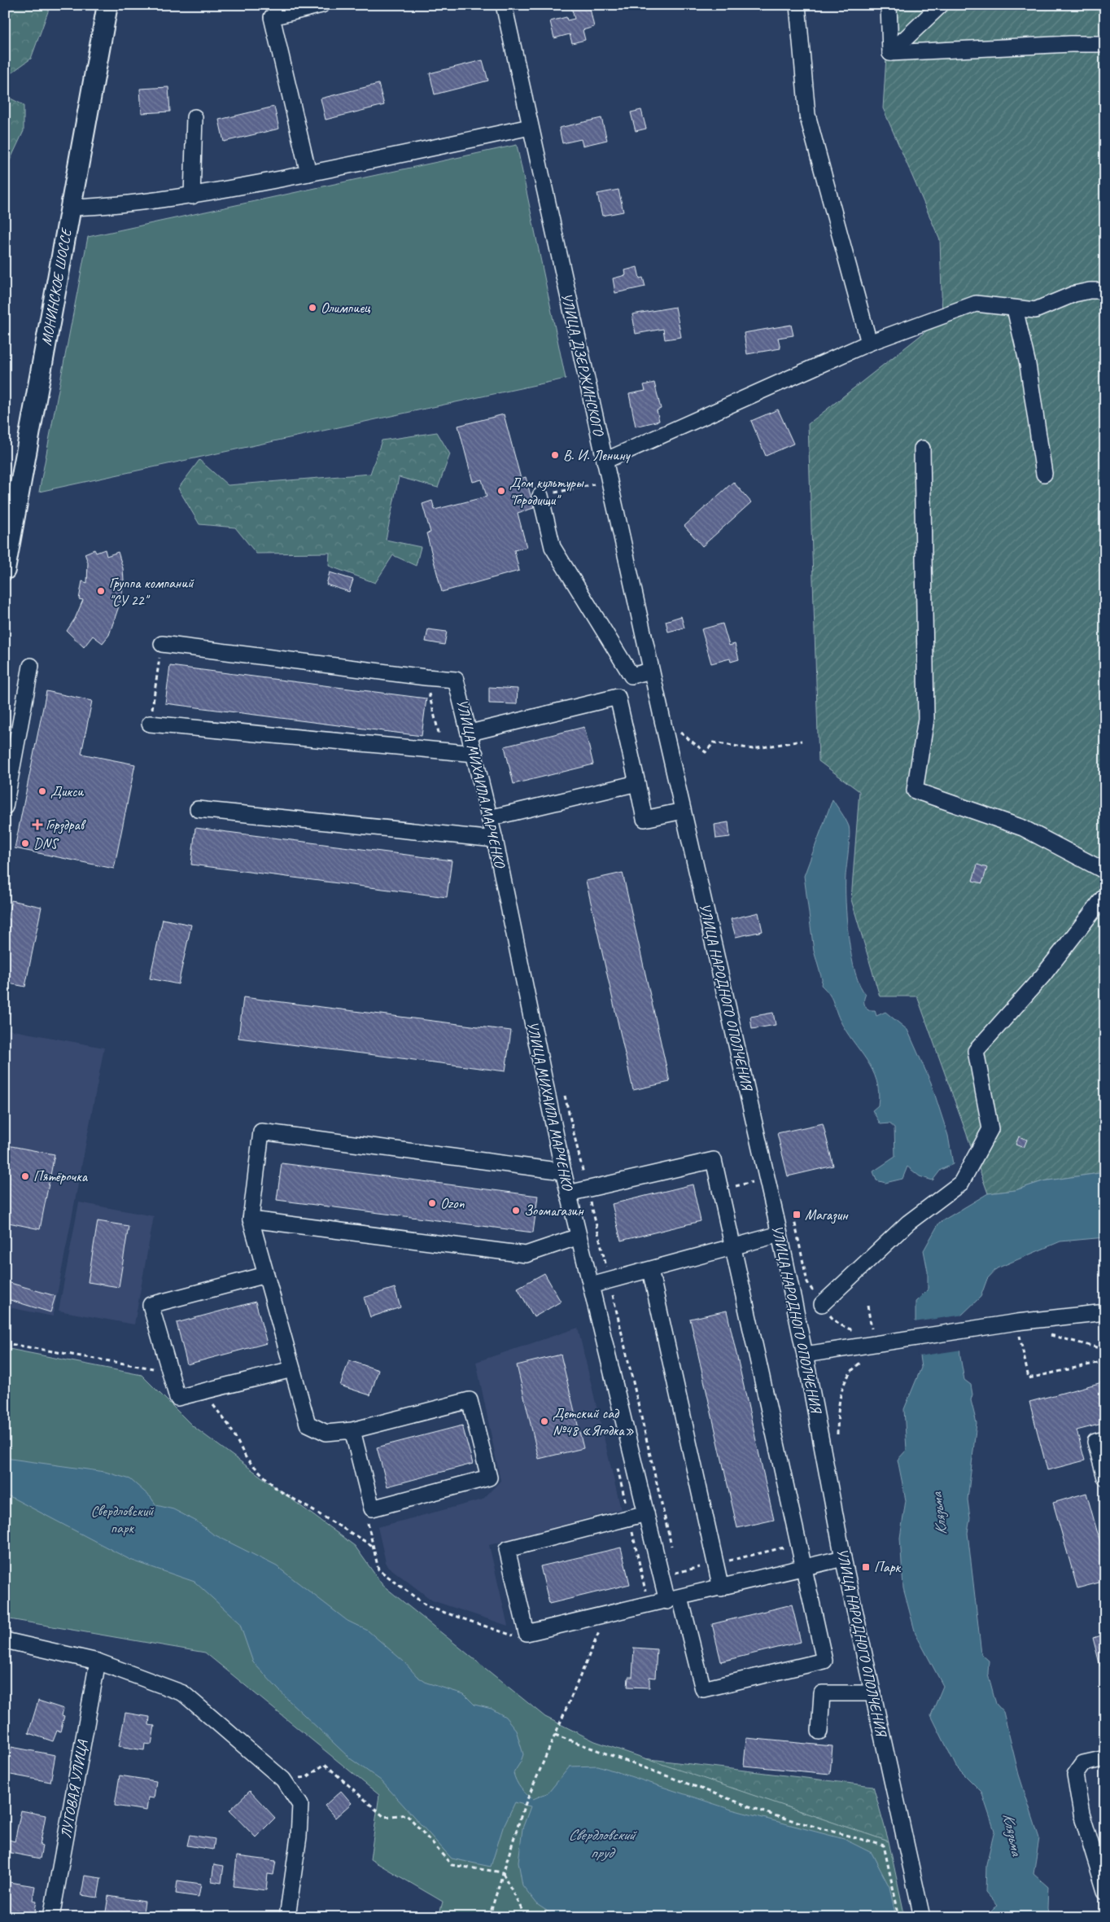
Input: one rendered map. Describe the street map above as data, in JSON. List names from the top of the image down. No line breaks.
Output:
{"streets":{"main road":["МОНИНСКОЕ ШОССЕ"],"street":["УЛИЦА ДЗЕРЖИНСКОГО","УЛИЦА МИХАИЛА МАРЧЕНКО","УЛИЦА НАРОДНОГО ОПОЛЧЕНИЯ","ЛУГОВАЯ УЛИЦА"]},"crossings":[["УЛИЦА ДЗЕРЖИНСКОГО","УЛИЦА НАРОДНОГО ОПОЛЧЕНИЯ"]],"water":["Клязьма","Свердловский пруд"],"parks":["Свердловский парк"],"places":{"other":["Олимпиец","В. И. Ленину","Дом культуры \"Городищи\"","Группа компаний \"СУ 22\"","Дикси","DNS","Пятёрочка","Ozon","Зоомагазин","Детский сад №48 «Ягодка»"],"health":["Горздрав"],"transit":["Магазин","Парк"]}}
